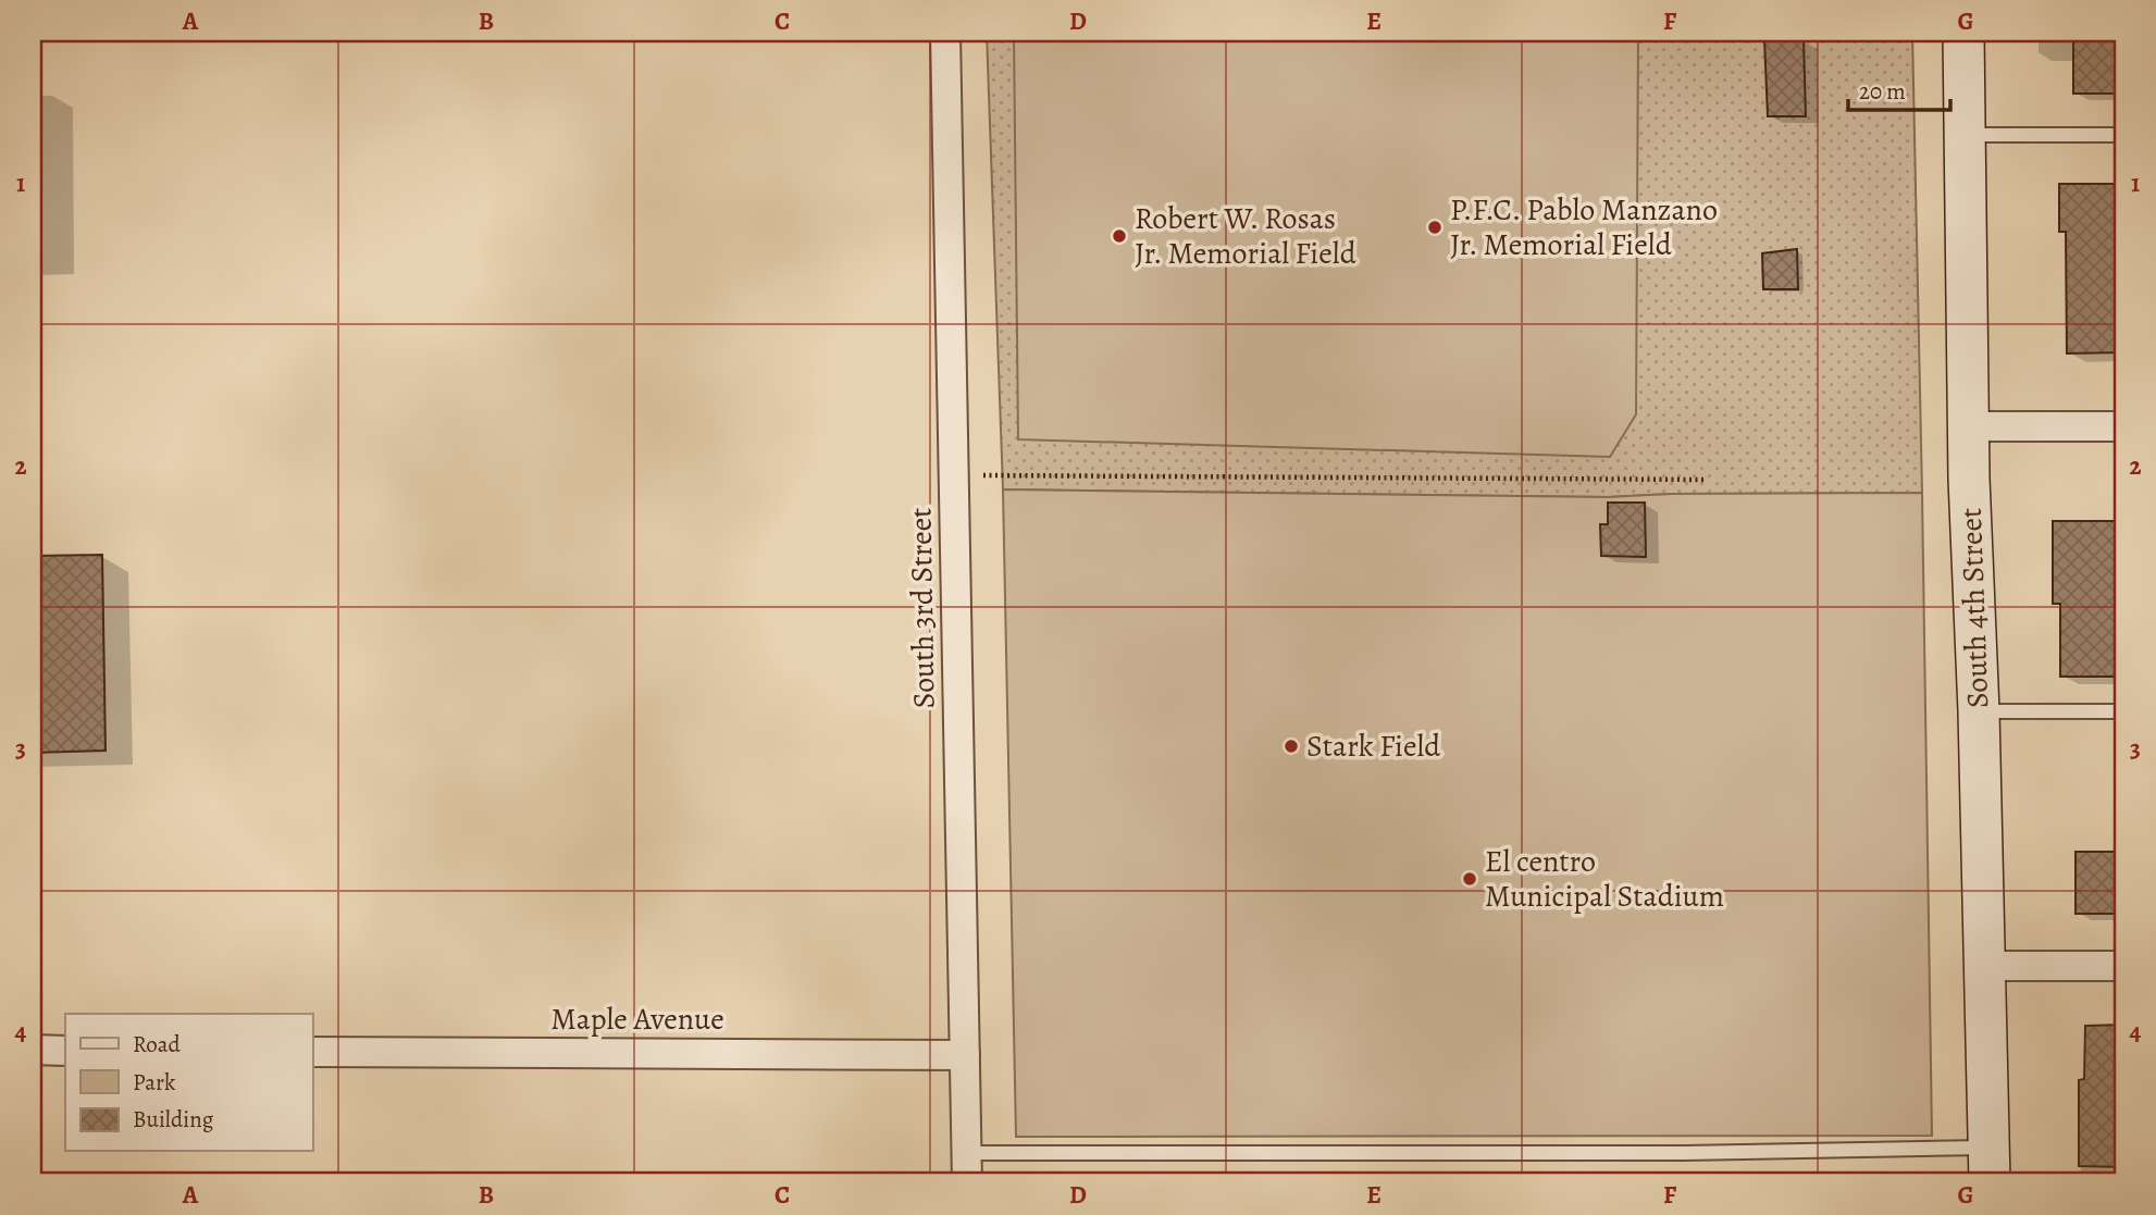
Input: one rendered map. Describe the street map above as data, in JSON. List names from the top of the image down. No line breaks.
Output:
{"streets":{"main road":["South 4th Street"],"street":["South 3rd Street","Maple Avenue"]},"crossings":[["South 3rd Street","Maple Avenue"]],"places":["P.F.C. Pablo Manzano Jr. Memorial Field","Robert W. Rosas Jr. Memorial Field","Stark Field","El centro Municipal Stadium"],"legend":["Road","Park","Building"],"scale_bar":"20 m","grid":{"columns":["A","B","C","D","E","F","G"],"rows":["1","2","3","4"]}}
